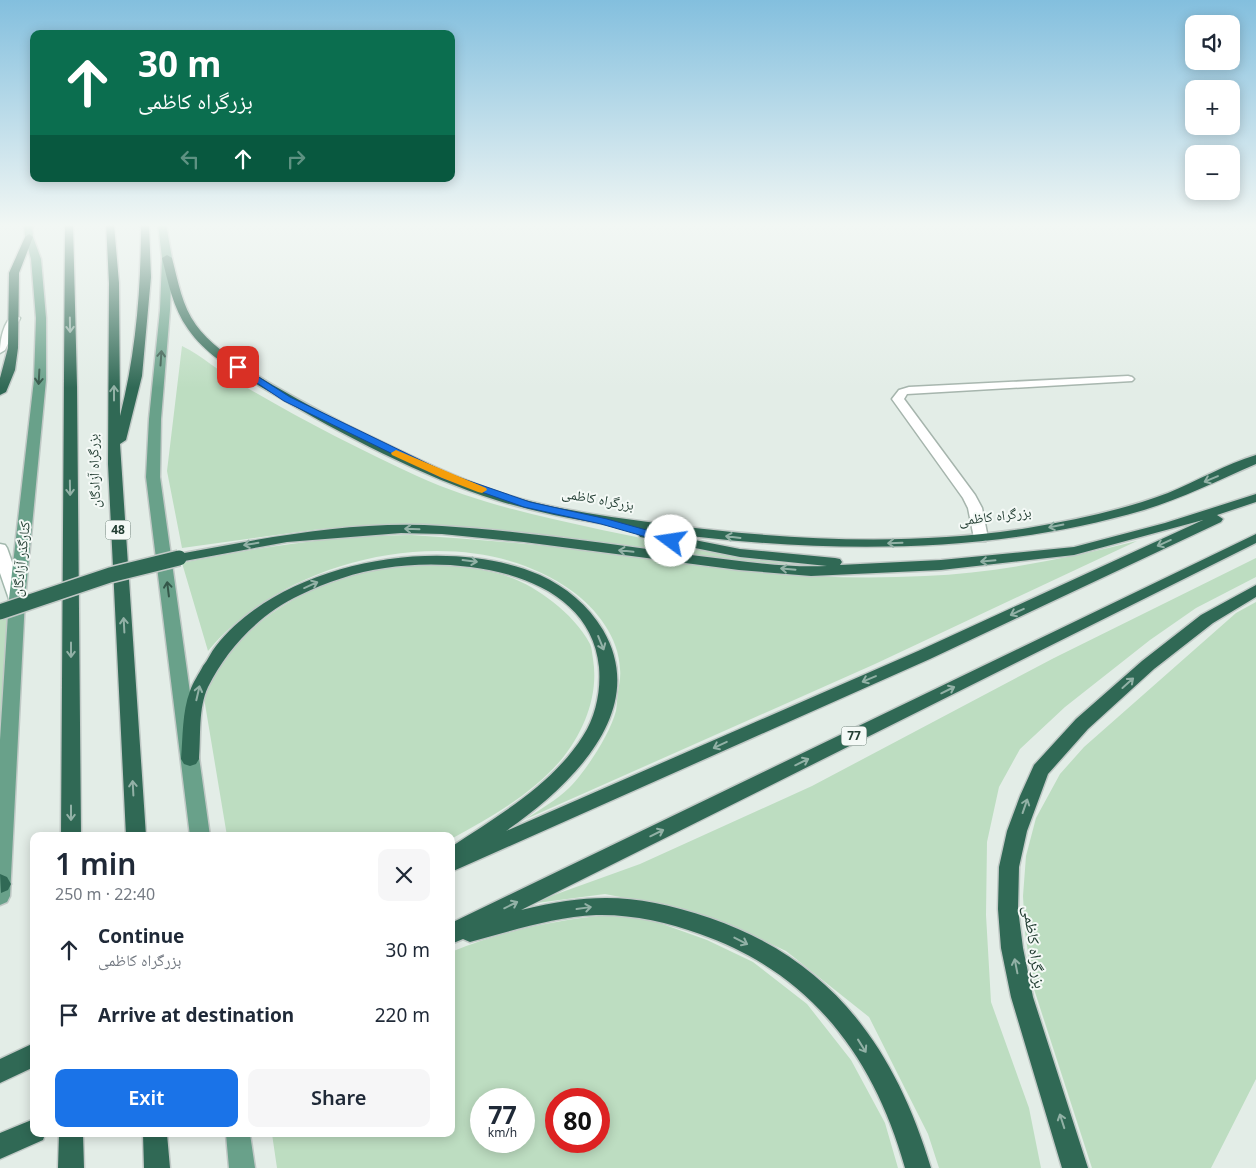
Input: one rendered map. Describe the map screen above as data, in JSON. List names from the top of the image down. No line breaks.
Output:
{"streets":{"highway":["بزرگراه آزادگان","بزرگراه کاظمی","48","77"],"main road":["کنارگذر آزادگان"]},"page":{"map_buttons":["+","−"],"turn":["30 m","بزرگراه کاظمی"],"heading":["1 min","250 m · 22:40"],"list":[{"name":"Continue","note":"بزرگراه کاظمی","value":"30 m"},{"name":"Arrive at destination","value":"220 m"}],"buttons":["Exit","Share"],"speed":"77 km/h","limit":"80"}}
